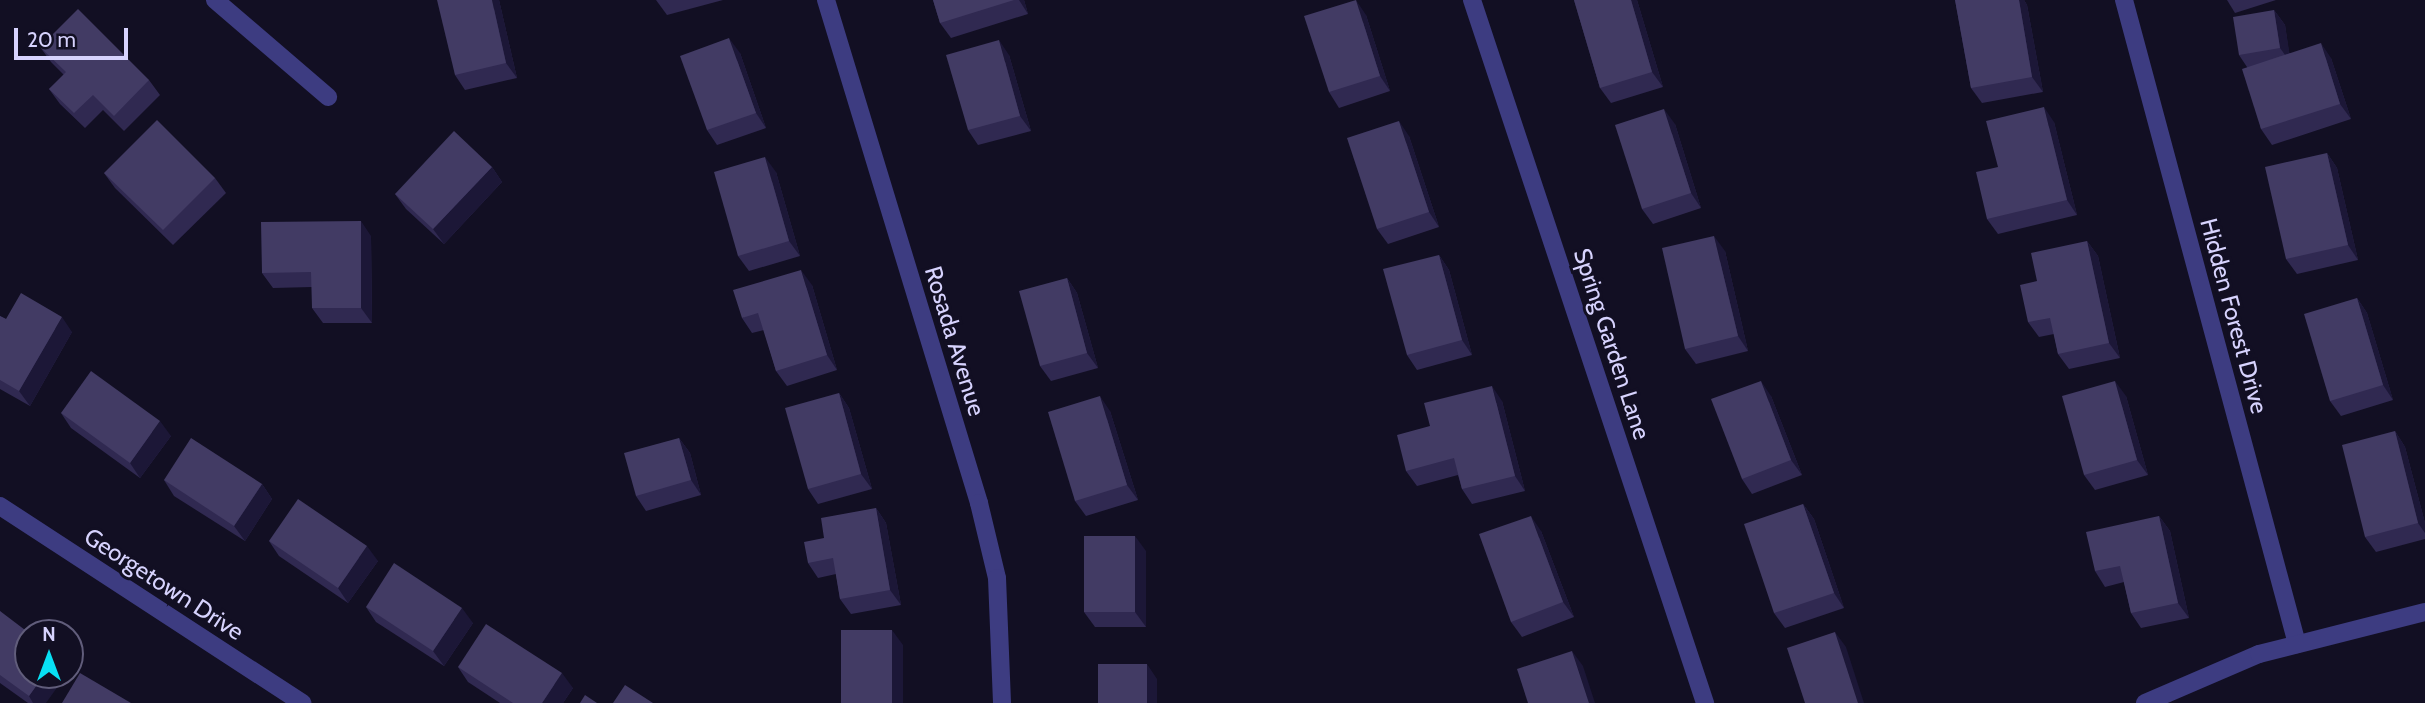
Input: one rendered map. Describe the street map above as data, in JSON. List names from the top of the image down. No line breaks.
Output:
{"streets":{"street":["Hidden Forest Drive","Rosada Avenue","Spring Garden Lane","Georgetown Drive"]},"scale_bar":"20 m","north":"top"}
